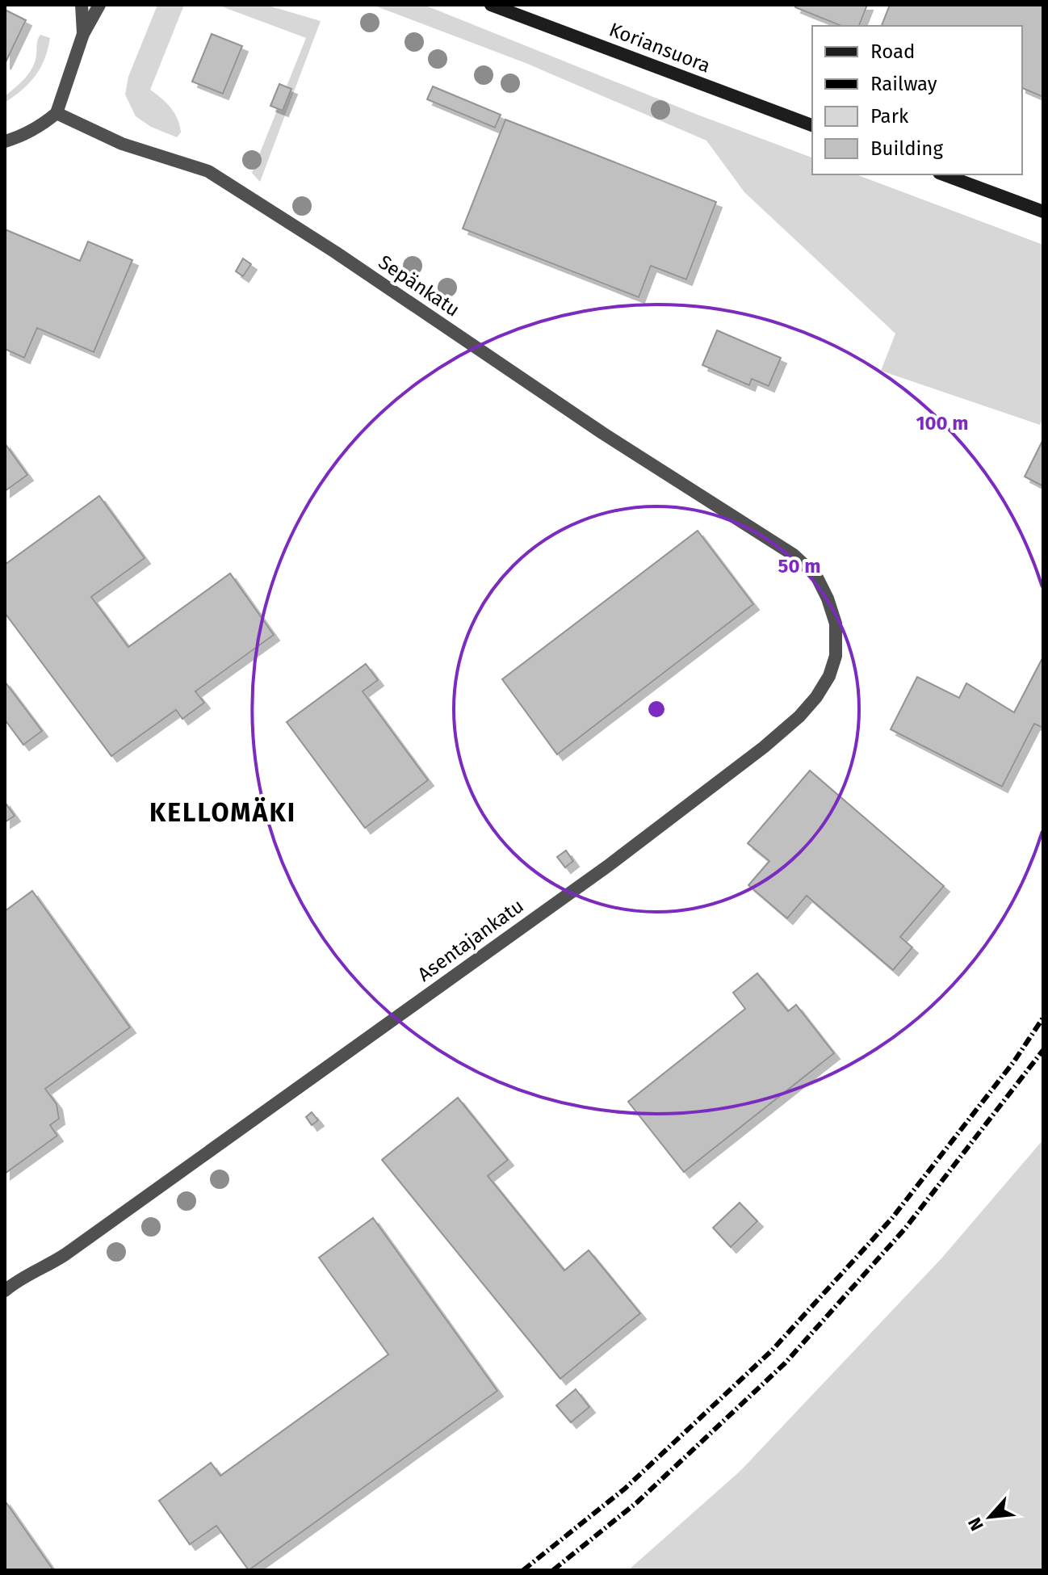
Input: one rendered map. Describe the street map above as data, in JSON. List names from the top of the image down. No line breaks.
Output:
{"streets":{"main road":["Koriansuora"],"street":["Sepänkatu","Asentajankatu"]},"crossings":[["Sepänkatu","Asentajankatu"]],"districts":["KELLOMÄKI"],"legend":["Road","Railway","Park","Building"],"north":"bottom left","rings":["100 m","50 m"]}
